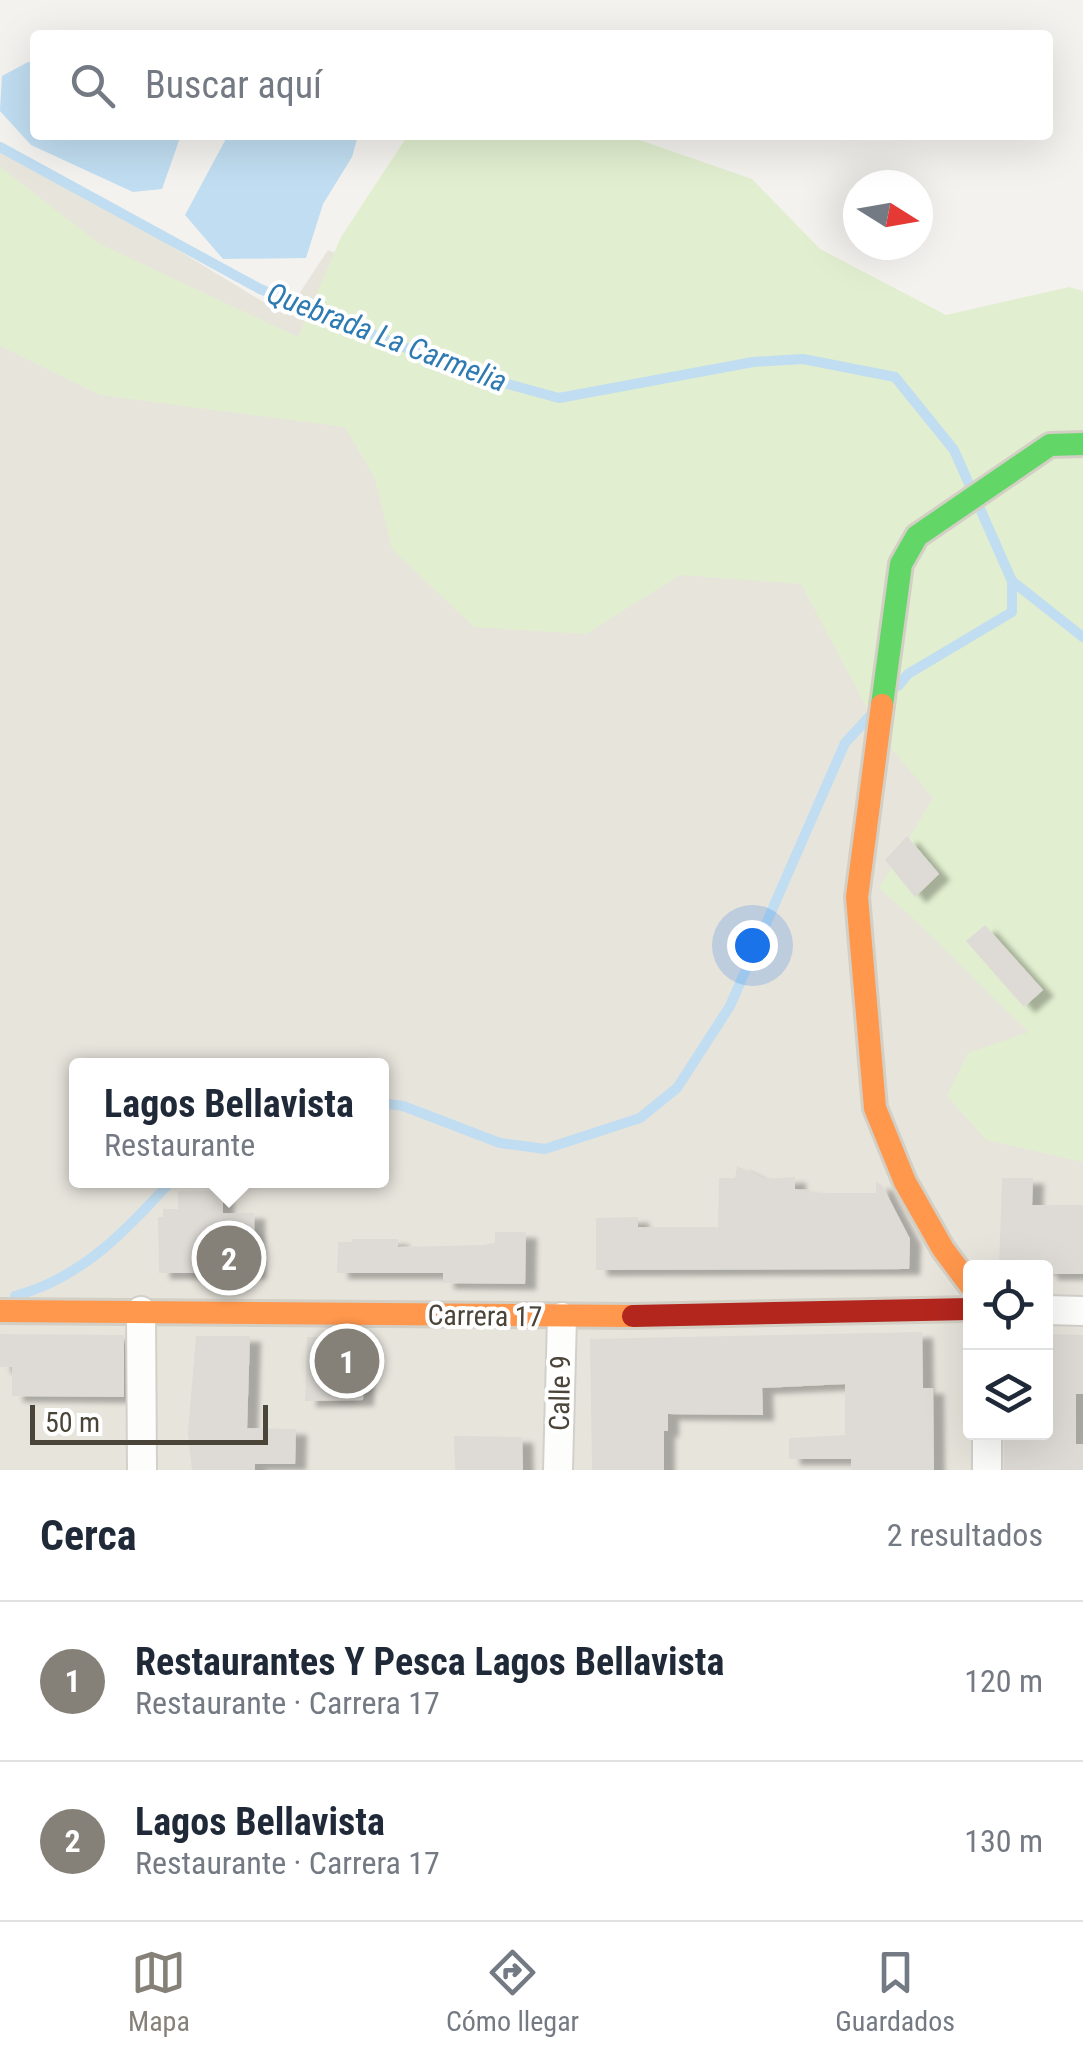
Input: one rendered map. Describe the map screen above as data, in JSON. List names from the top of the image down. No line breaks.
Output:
{"streets":{"street":["Carrera 17","Calle 9"]},"crossings":[["Carrera 17","Calle 9"]],"water":["Quebrada La Carmelia"],"scale_bar":"50 m","north":"right","page":{"search":"Buscar aquí","popup":["Lagos Bellavista","Restaurante"],"pins":["2","1"],"scale":"50 m","heading":["Cerca","2 resultados"],"list":[{"mark":"1","name":"Restaurantes Y Pesca Lagos Bellavista","note":"Restaurante · Carrera 17","value":"120 m"},{"mark":"2","name":"Lagos Bellavista","note":"Restaurante · Carrera 17","value":"130 m"}],"nav":["Mapa","Cómo llegar","Guardados"]}}
